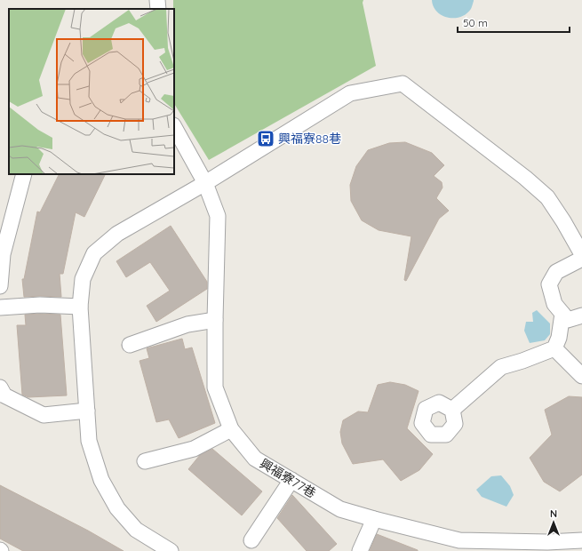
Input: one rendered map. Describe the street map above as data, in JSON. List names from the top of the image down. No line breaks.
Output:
{"streets":{"street":["興福寮77巷"]},"places":{"bus stop":["興福寮88巷"]},"scale_bar":"50 m","north":"top"}
